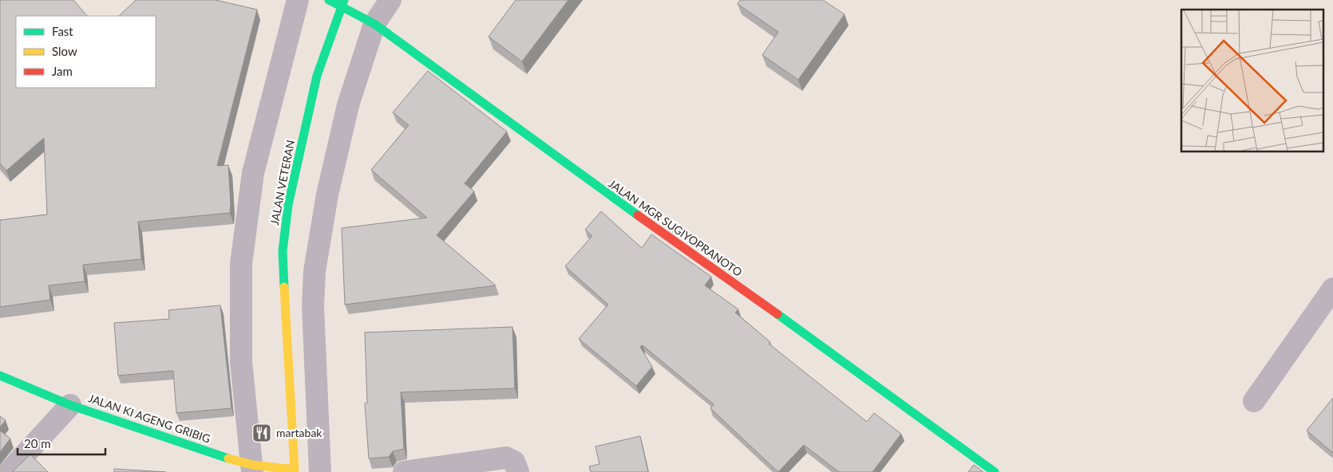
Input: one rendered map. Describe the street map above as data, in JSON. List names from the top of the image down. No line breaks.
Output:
{"streets":{"main road":["JALAN VETERAN","JALAN MGR SUGIYOPRANOTO","JALAN KI AGENG GRIBIG"]},"crossings":[["JALAN VETERAN","JALAN MGR SUGIYOPRANOTO"],["JALAN VETERAN","JALAN KI AGENG GRIBIG"]],"places":{"restaurant":["martabak"]},"legend":["Fast","Slow","Jam"],"scale_bar":"20 m"}
